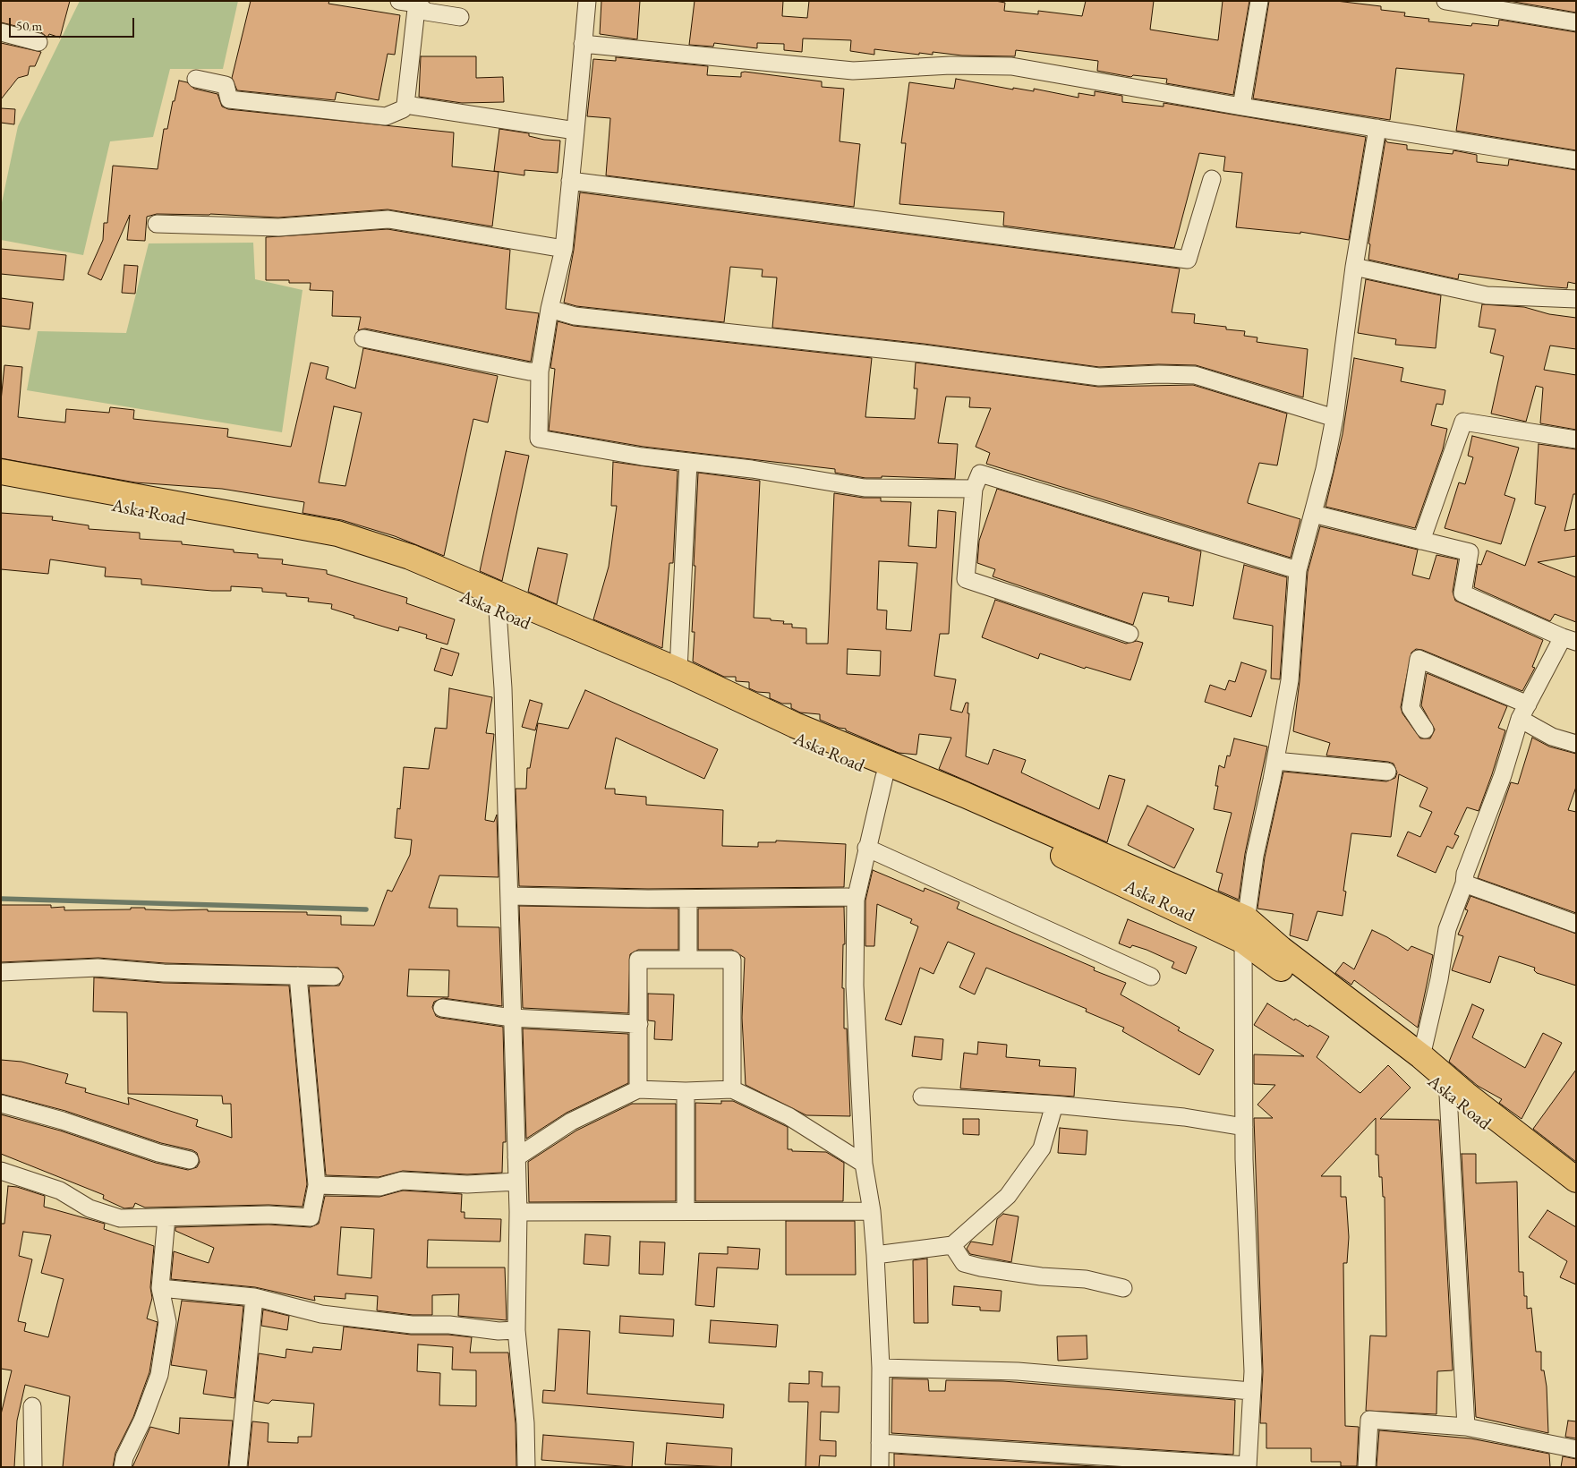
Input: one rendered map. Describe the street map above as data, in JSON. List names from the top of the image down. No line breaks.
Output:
{"streets":{"highway":["Aska Road"]},"scale_bar":"50 m"}
